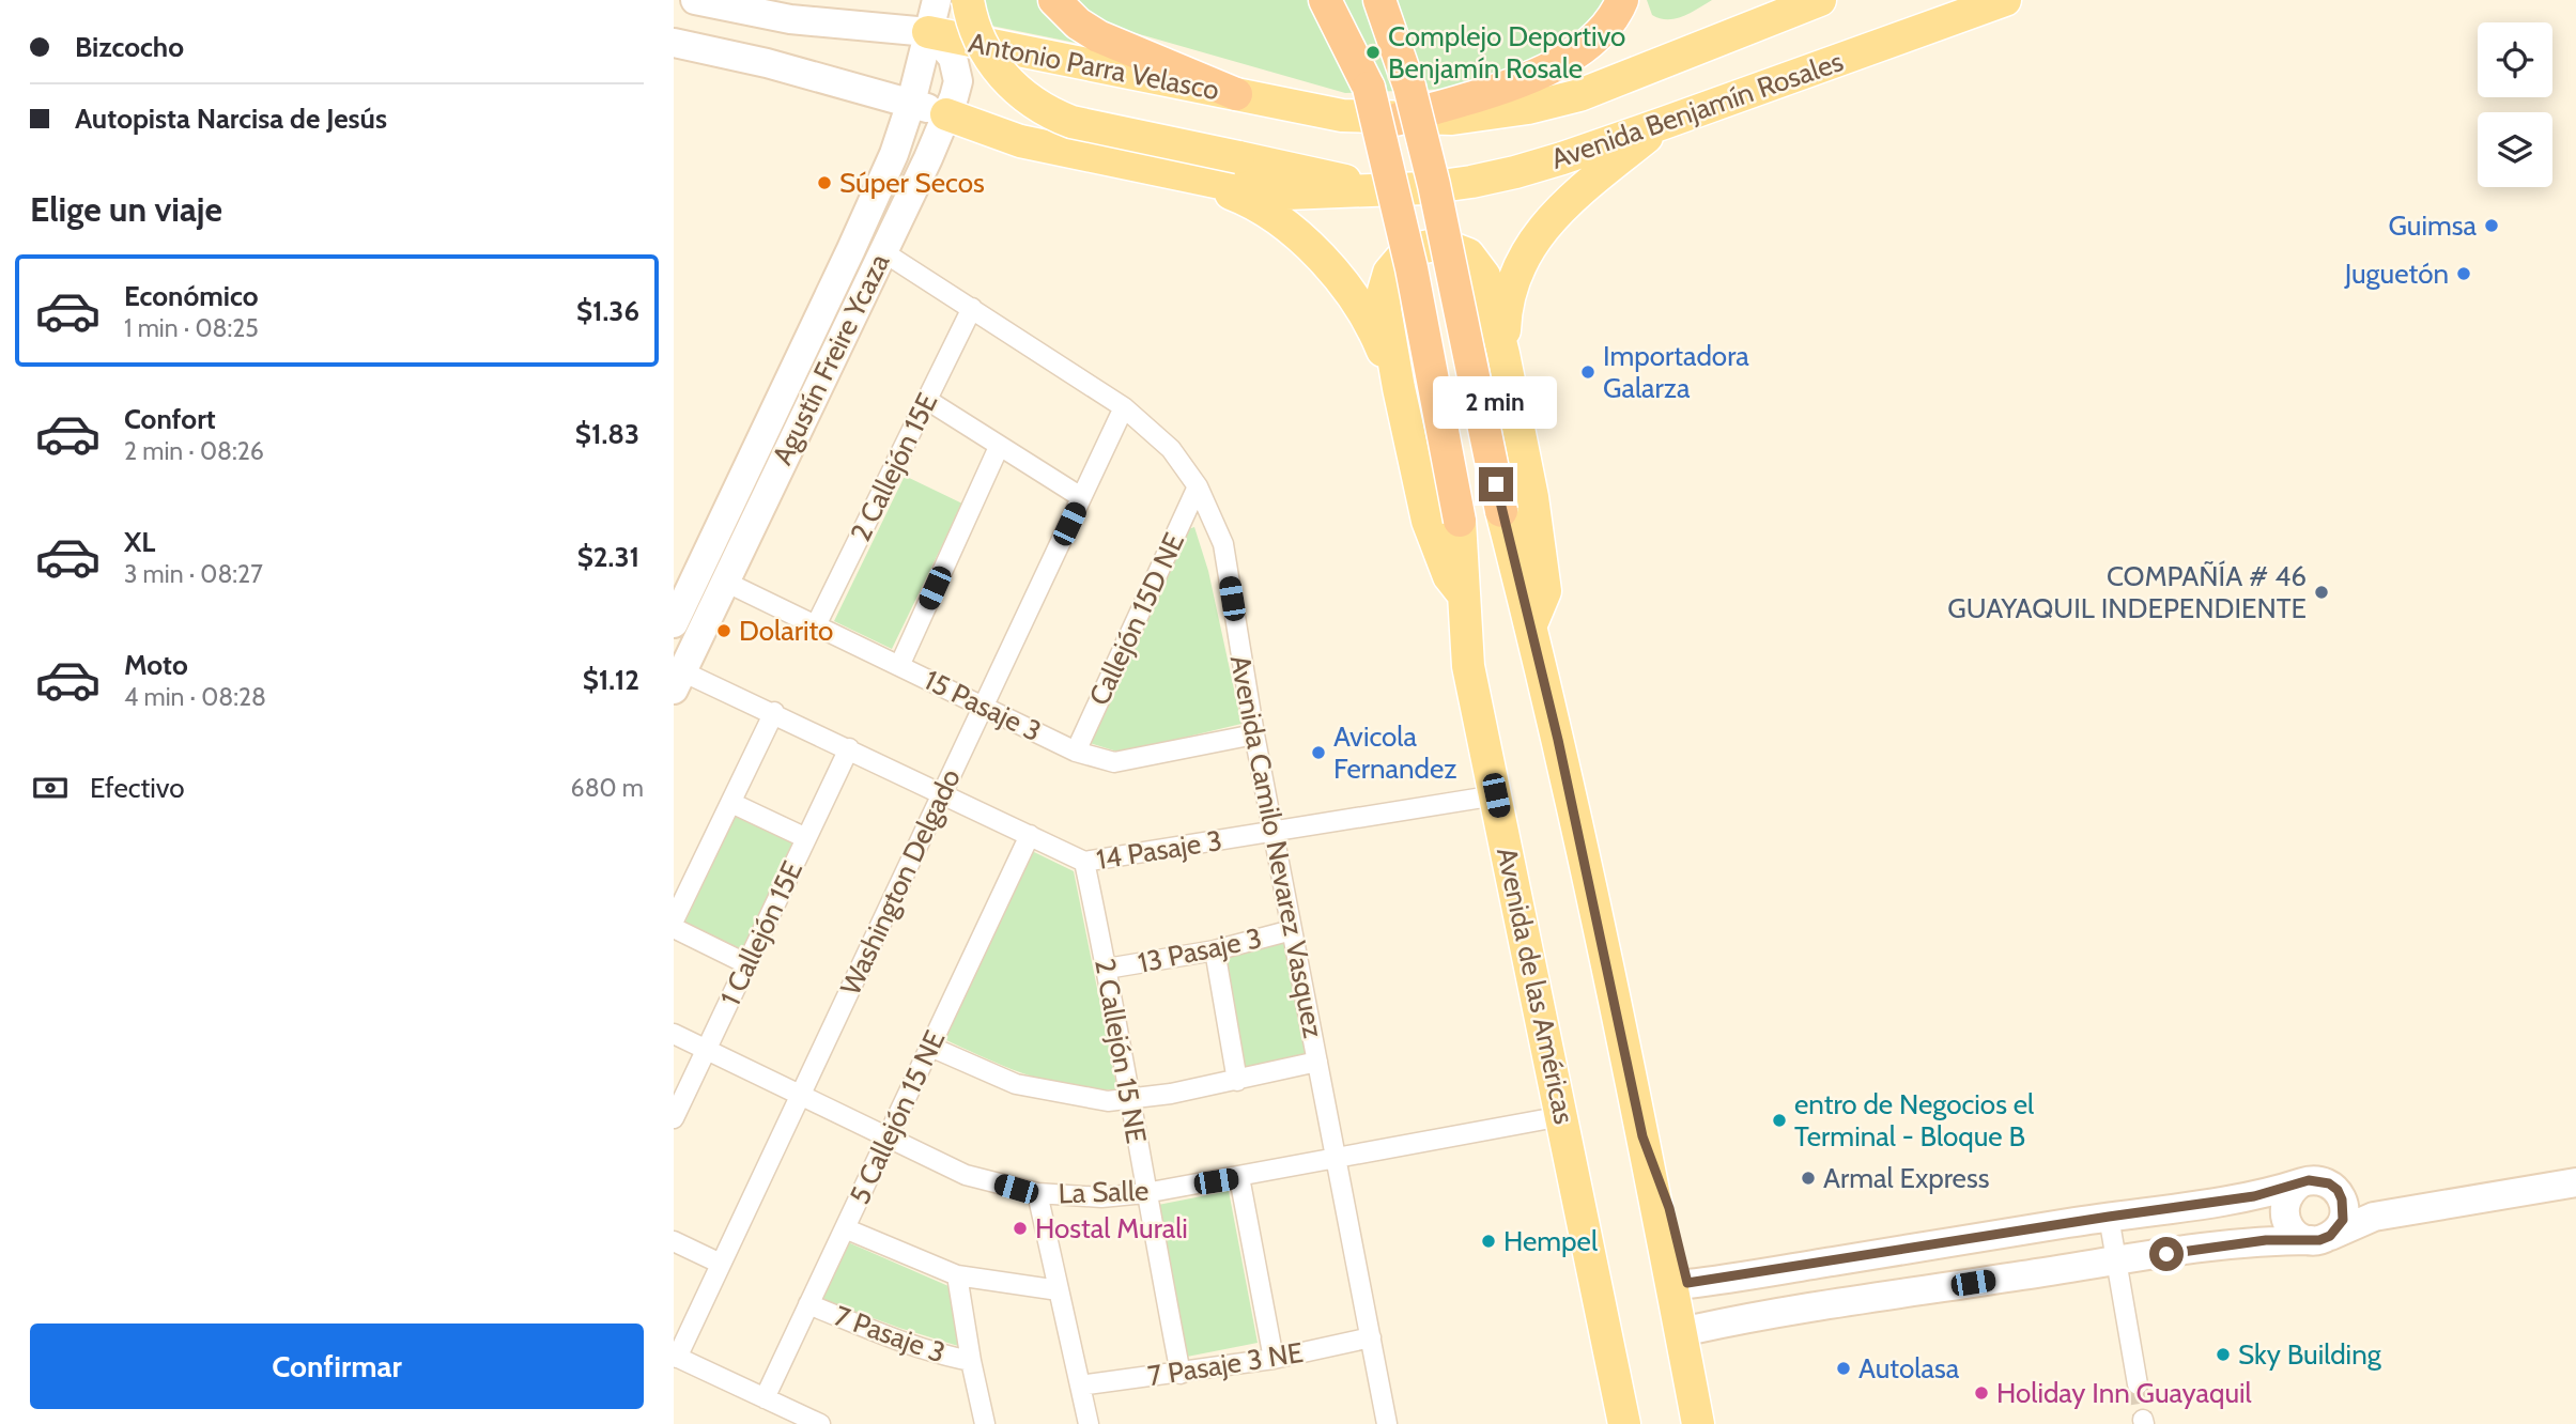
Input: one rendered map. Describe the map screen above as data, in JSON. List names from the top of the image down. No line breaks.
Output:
{"streets":{"main road":["Antonio Parra Velasco","Avenida Benjamín Rosales","Agustín Freire Ycaza","Avenida de las Américas"],"street":["2 Callejón 15E","Callejón 15D NE","15 Pasaje 3","Avenida Camilo Nevarez Vasquez","14 Pasaje 3","Washington Delgado","1 Callejón 15E","13 Pasaje 3","2 Callejón 15 NE","5 Callejón 15 NE","La Salle","7 Pasaje 3","7 Pasaje 3 NE"]},"crossings":[["Antonio Parra Velasco","Avenida Benjamín Rosales"],["Antonio Parra Velasco","Agustín Freire Ycaza"],["Agustín Freire Ycaza","15 Pasaje 3"],["Agustín Freire Ycaza","Avenida Camilo Nevarez Vasquez"],["Agustín Freire Ycaza","14 Pasaje 3"],["2 Callejón 15E","15 Pasaje 3"],["2 Callejón 15E","Avenida Camilo Nevarez Vasquez"],["Callejón 15D NE","15 Pasaje 3"],["Callejón 15D NE","Avenida Camilo Nevarez Vasquez"],["15 Pasaje 3","Avenida Camilo Nevarez Vasquez"],["15 Pasaje 3","Washington Delgado"],["Avenida Camilo Nevarez Vasquez","14 Pasaje 3"],["Avenida Camilo Nevarez Vasquez","Washington Delgado"],["Avenida Camilo Nevarez Vasquez","13 Pasaje 3"],["Avenida Camilo Nevarez Vasquez","La Salle"],["Avenida Camilo Nevarez Vasquez","7 Pasaje 3 NE"],["14 Pasaje 3","Washington Delgado"],["14 Pasaje 3","1 Callejón 15E"],["14 Pasaje 3","Avenida de las Américas"],["14 Pasaje 3","2 Callejón 15 NE"],["14 Pasaje 3","5 Callejón 15 NE"],["Washington Delgado","La Salle"],["1 Callejón 15E","La Salle"],["13 Pasaje 3","2 Callejón 15 NE"],["Avenida de las Américas","La Salle"],["2 Callejón 15 NE","La Salle"],["2 Callejón 15 NE","7 Pasaje 3 NE"],["5 Callejón 15 NE","La Salle"],["5 Callejón 15 NE","7 Pasaje 3"]],"places":["Complejo Deportivo Benjamín Rosale","Súper Secos","Guimsa","Juguetón","Importadora Galarza","COMPAÑÍA # 46 GUAYAQUIL INDEPENDIENTE","Dolarito","Avicola Fernandez","entro de Negocios el Terminal - Bloque B","Armal Express","Hostal Murali","Hempel","Sky Building","Autolasa","Holiday Inn Guayaquil"],"page":{"banner":["Bizcocho","Autopista Narcisa de Jesús"],"heading":"Elige un viaje","list":[{"name":"Económico","note":"1 min · 08:25","value":"$1.36"},{"name":"Confort","note":"2 min · 08:26","value":"$1.83"},{"name":"XL","note":"3 min · 08:27","value":"$2.31"},{"name":"Moto","note":"4 min · 08:28","value":"$1.12"}],"bubble":"2 min","pay":["Efectivo","680 m"],"buttons":"Confirmar"}}
